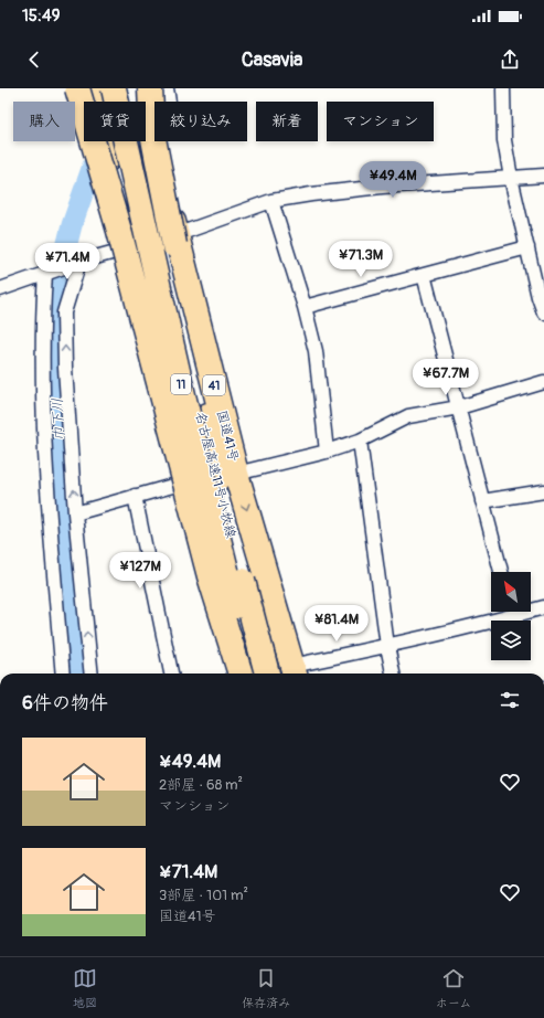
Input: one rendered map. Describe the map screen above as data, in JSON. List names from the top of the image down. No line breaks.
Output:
{"streets":{"highway":["11","41","国道41号","名古屋高速11号小牧線"]},"crossings":[["国道41号","名古屋高速11号小牧線"]],"water":["巾下川"],"north":"top left","page":{"status":"15:49","header":"Casavia","chip":["購入","賃貸","絞り込み","新着","マンション"],"price":["¥49.4M","¥71.3M","¥71.4M","¥67.7M","¥127M","¥81.4M"],"heading":"6件の物件","list":[{"name":"¥49.4M","note":"2部屋 · 68 m² · マンション"},{"name":"¥71.4M","note":"3部屋 · 101 m² · 国道41号"}],"tabs":["地図","保存済み","ホーム"]}}
